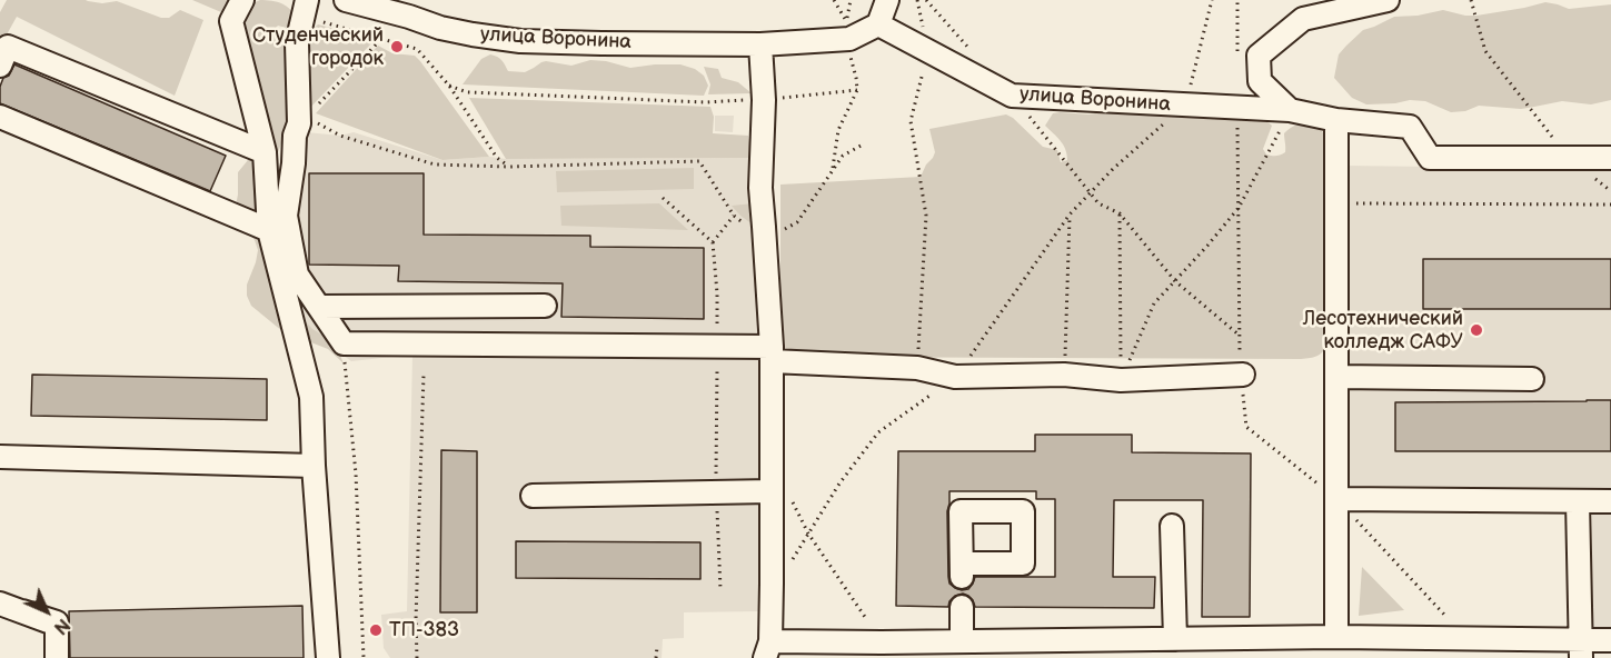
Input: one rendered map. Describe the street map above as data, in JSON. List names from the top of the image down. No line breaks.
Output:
{"streets":{"street":["улица Воронина"]},"places":["Студенческий городок","Лесотехнический колледж САФУ","ТП-383"],"north":"bottom right"}
